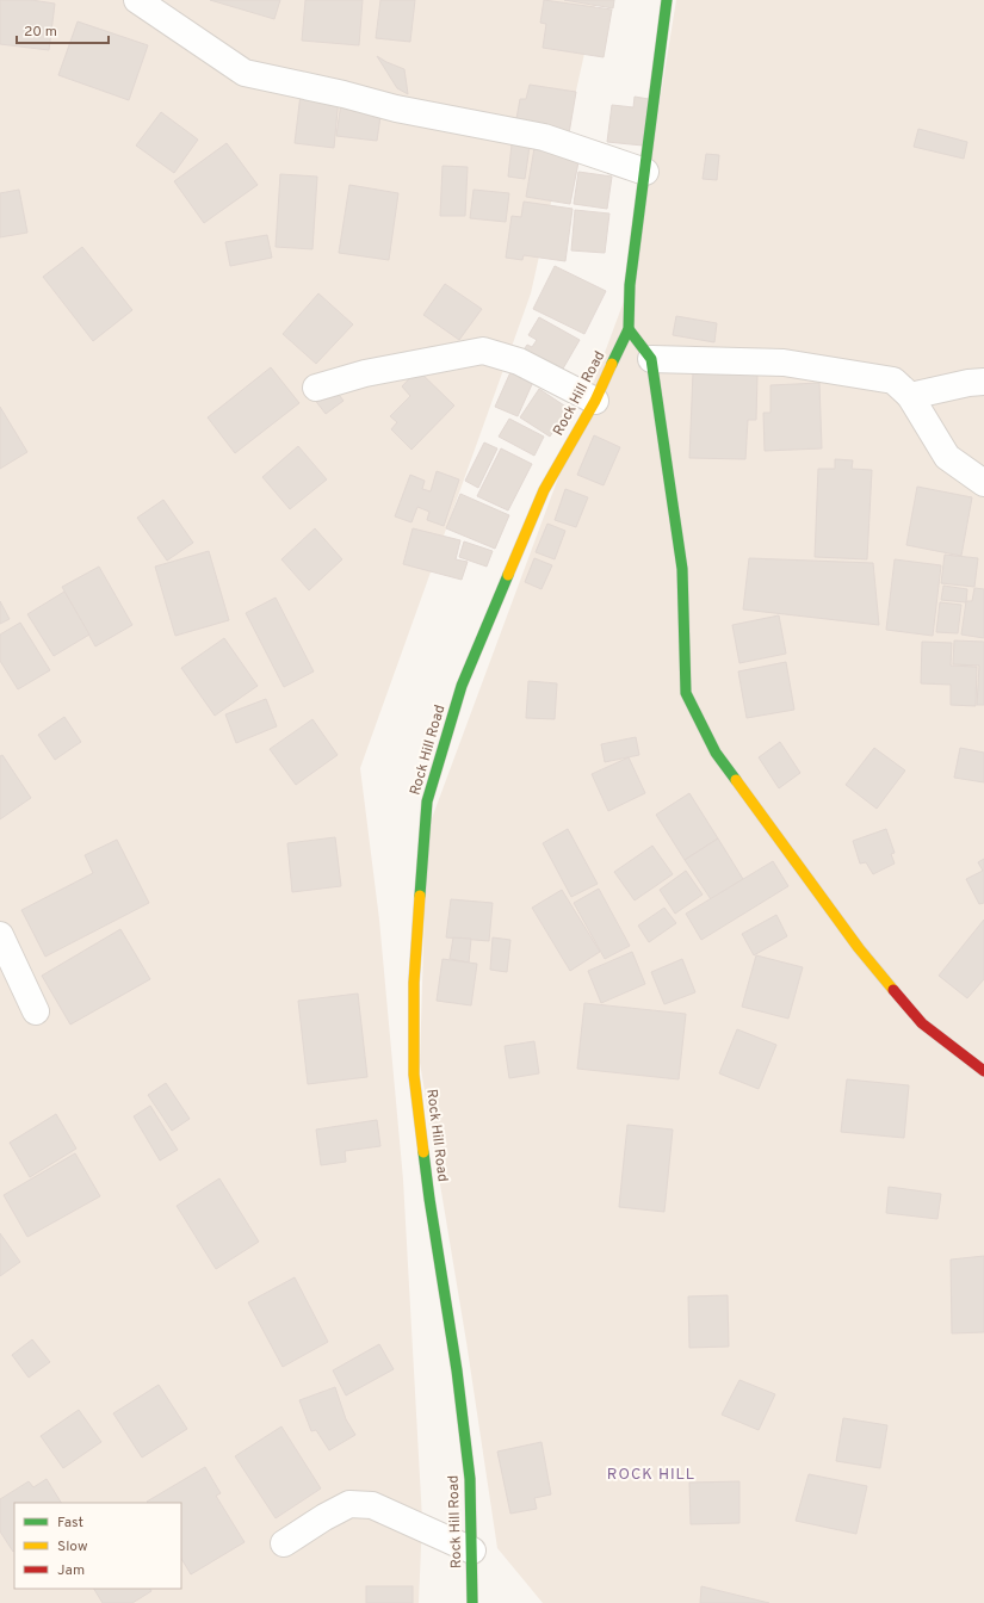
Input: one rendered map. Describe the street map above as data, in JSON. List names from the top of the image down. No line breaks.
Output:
{"streets":{"street":["Rock Hill Road"]},"districts":["ROCK HILL"],"legend":["Fast","Slow","Jam"],"scale_bar":"20 m"}
